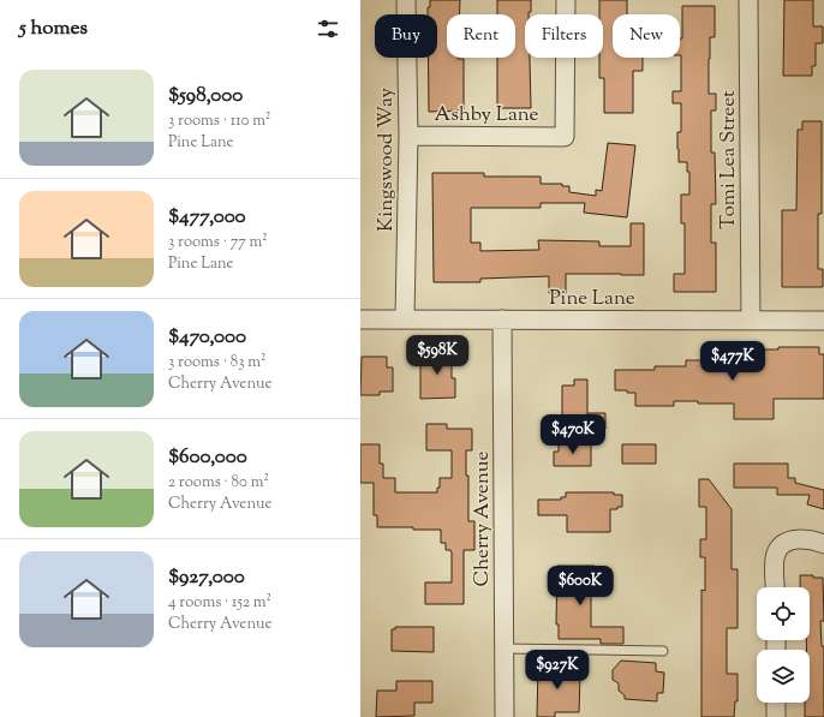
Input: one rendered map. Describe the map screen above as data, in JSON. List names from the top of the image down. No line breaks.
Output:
{"streets":{"street":["Ashby Lane","Kingswood Way","Tomi Lea Street","Pine Lane","Cherry Avenue"]},"crossings":[["Ashby Lane","Kingswood Way"],["Kingswood Way","Pine Lane"],["Tomi Lea Street","Pine Lane"],["Pine Lane","Cherry Avenue"]],"page":{"heading":"5 homes","chip":["Buy","Rent","Filters","New"],"list":[{"name":"$598,000","note":"3 rooms · 110 m² · Pine Lane"},{"name":"$477,000","note":"3 rooms · 77 m² · Pine Lane"},{"name":"$470,000","note":"3 rooms · 83 m² · Cherry Avenue"},{"name":"$600,000","note":"2 rooms · 80 m² · Cherry Avenue"},{"name":"$927,000","note":"4 rooms · 152 m² · Cherry Avenue"}],"price":["$598K","$477K","$470K","$600K","$927K"]}}
